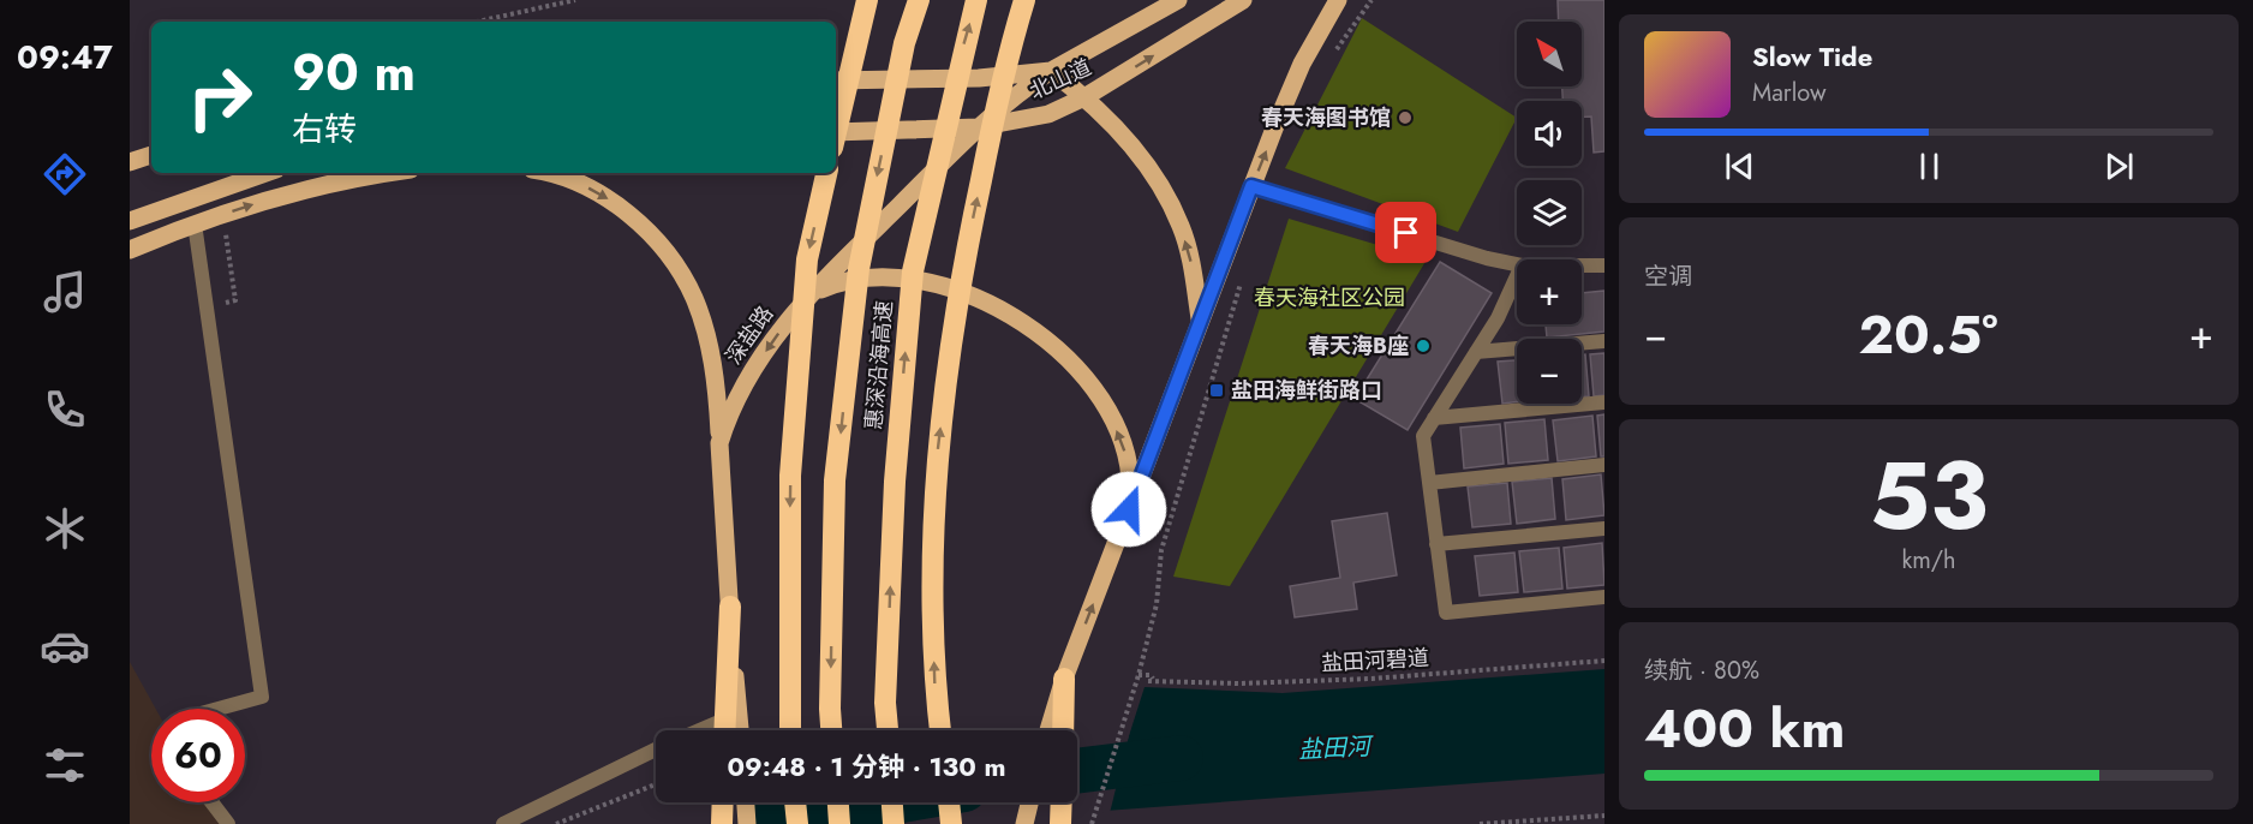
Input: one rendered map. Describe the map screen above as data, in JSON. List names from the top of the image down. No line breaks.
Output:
{"streets":{"highway":["惠深沿海高速"],"main road":["北山道","深盐路"],"path":["盐田河碧道"]},"crossings":[["北山道","深盐路"]],"water":["盐田河"],"parks":["春天海社区公园"],"places":{"other":["春天海图书馆","春天海B座"],"transit":["盐田海鲜街路口"]},"north":"top left","page":{"tabs":"09:47","map_buttons":["+","−"],"turn":["90 m","右转"],"song":["Slow Tide","Marlow"],"tile":["空调",["53","km/h"],["续航 · 80%","400 km"]],"heat":["−","20.5°","+"],"limit":"60","trip":"09:48 · 1 分钟 · 130 m"}}
